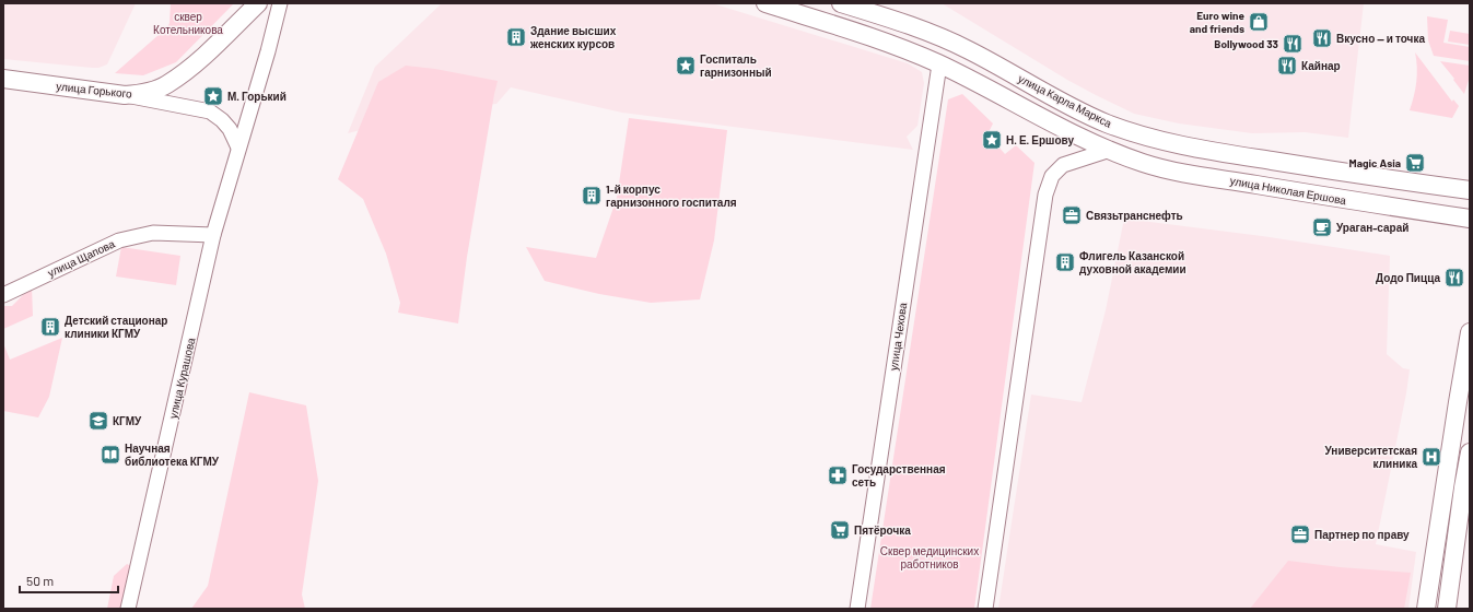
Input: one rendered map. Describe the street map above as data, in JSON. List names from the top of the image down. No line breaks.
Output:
{"streets":{"main road":["улица Горького","улица Карла Маркса","улица Николая Ершова"],"street":["улица Щапова","улица Чехова","улица Курашова"]},"crossings":[["улица Щапова","улица Курашова"]],"parks":["сквер Котельникова","Сквер медицинских работников"],"places":{"shop":["Euro wine and friends"],"building":["Здание высших женских курсов","1-й корпус гарнизонного госпиталя","Флигель Казанской духовной академии","Детский стационар клиники КГМУ"],"restaurant":["Вкусно — и точка","Bollywood 33","Кайнар","Додо Пицца"],"place":["Госпиталь гарнизонный","М. Горький","Н. Е. Ершову"],"supermarket":["Magic Asia","Пятёрочка"],"office":["Связьтранснефть","Партнер по праву"],"cafe":["Ураган-сарай"],"school or university":["КГМУ"],"library":["Научная библиотека КГМУ"],"hospital":["Университетская клиника"],"pharmacy":["Государственная сеть"]},"scale_bar":"50 m"}
